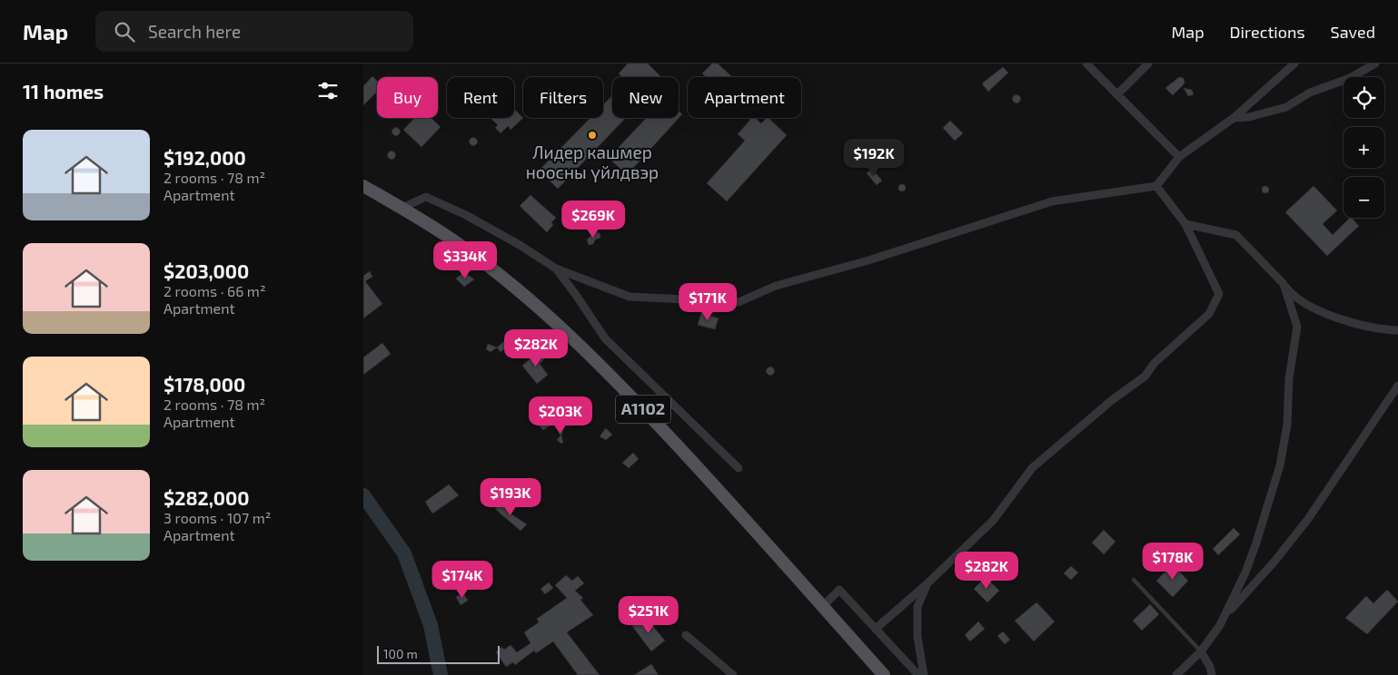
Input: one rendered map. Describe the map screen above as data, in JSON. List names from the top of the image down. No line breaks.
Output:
{"streets":{"main road":["A1102"]},"places":["Лидер кашмер ноосны үйлдвэр"],"scale_bar":"100 m","page":{"header":"Map","search":"Search here","nav":["Map","Directions","Saved"],"heading":"11 homes","map_buttons":["+","−"],"chip":["Buy","Rent","Filters","New","Apartment"],"list":[{"name":"$192,000","note":"2 rooms · 78 m² · Apartment"},{"name":"$203,000","note":"2 rooms · 66 m² · Apartment"},{"name":"$178,000","note":"2 rooms · 78 m² · Apartment"},{"name":"$282,000","note":"3 rooms · 107 m² · Apartment"}],"price":["$192K","$269K","$334K","$171K","$282K","$203K","$193K","$178K","$282K","$174K","$251K"],"scale":"100 m"}}
